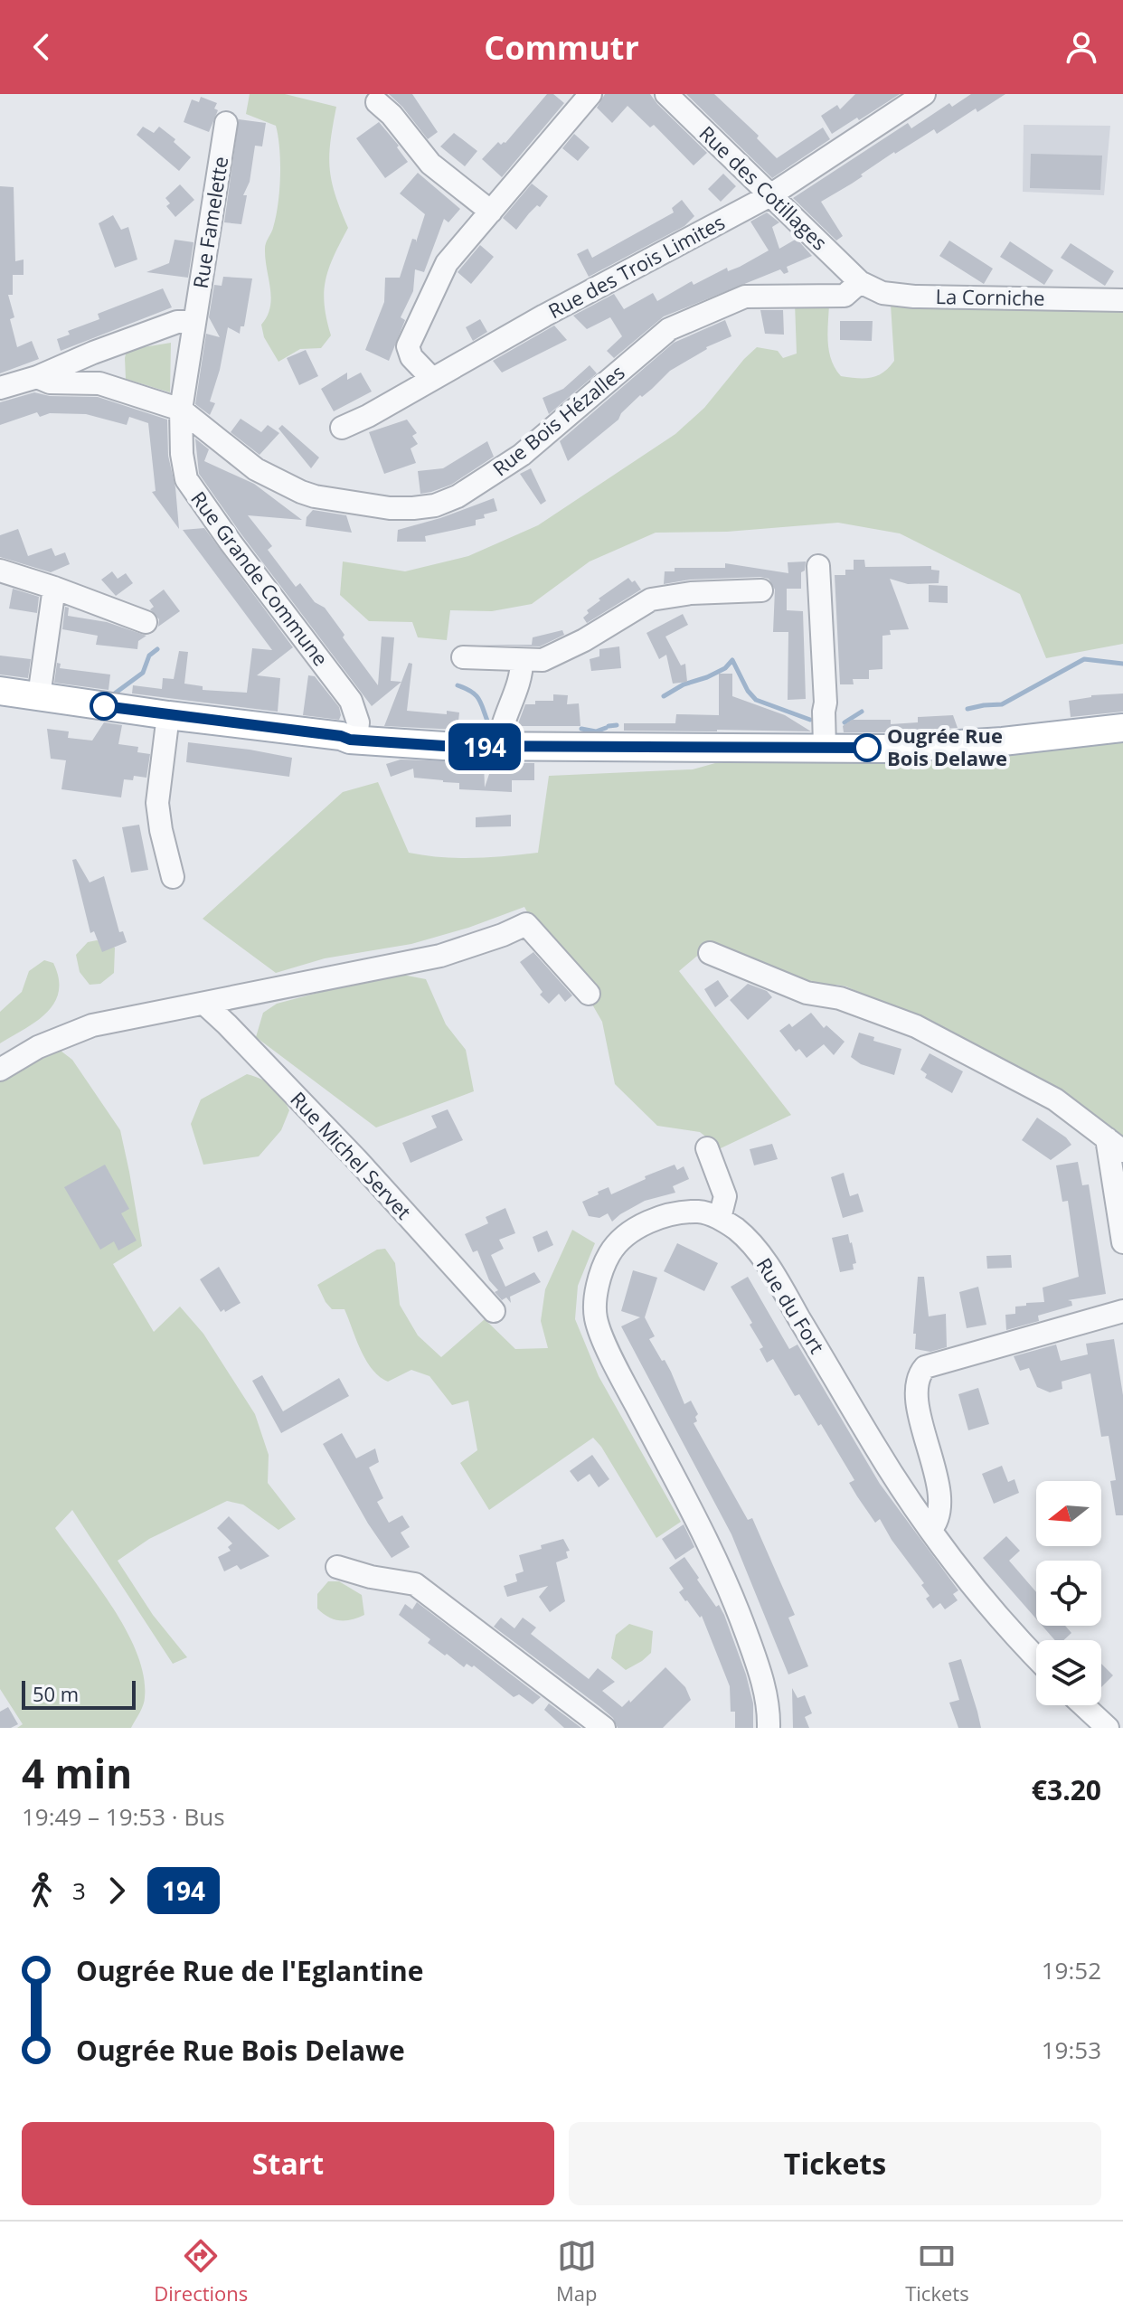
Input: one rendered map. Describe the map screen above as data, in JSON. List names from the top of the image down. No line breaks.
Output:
{"streets":{"street":["Rue des Cotillages","Rue Famelette","Rue des Trois Limites","La Corniche","Rue Bois Hézalles","Rue Grande Commune","Rue Michel Servet","Rue du Fort"]},"crossings":[["Rue des Cotillages","Rue des Trois Limites"],["Rue des Cotillages","La Corniche"],["Rue des Cotillages","Rue Bois Hézalles"],["Rue Famelette","Rue Bois Hézalles"],["Rue Famelette","Rue Grande Commune"],["La Corniche","Rue Bois Hézalles"],["Rue Bois Hézalles","Rue Grande Commune"]],"places":["Ougrée Rue Bois Delawe"],"lines":["bus line 194"],"scale_bar":"50 m","north":"left","page":{"header":"Commutr","on_map":"194","scale":"50 m","heading":["4 min","19:49 – 19:53 · Bus","€3.20"],"legs":["3","194"],"list":[{"name":"Ougrée Rue de l'Eglantine","value":"19:52"},{"name":"Ougrée Rue Bois Delawe","value":"19:53"}],"buttons":["Start","Tickets"],"tabs":["Directions","Map","Tickets"]}}
